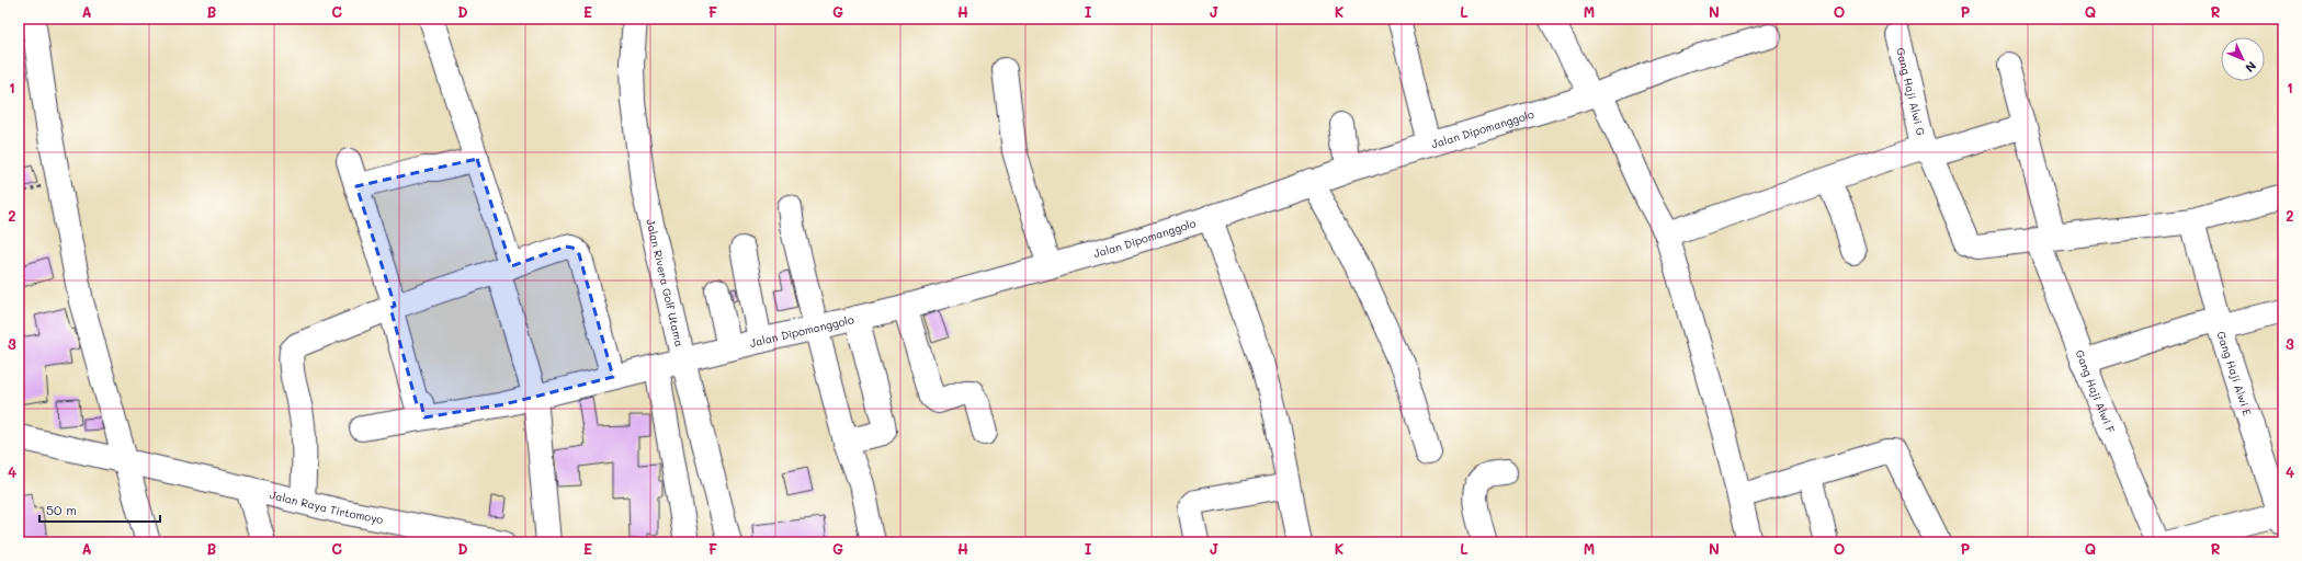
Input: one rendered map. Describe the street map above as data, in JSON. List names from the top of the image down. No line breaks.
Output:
{"streets":{"street":["Gang Haji Alwi G","Jalan Dipomanggolo","Jalan Rivera Golf Utama","Gang Haji Alwi E","Gang Haji Alwi F","Jalan Raya Tirtomoyo"]},"crossings":[["Gang Haji Alwi G","Gang Haji Alwi E"],["Gang Haji Alwi G","Gang Haji Alwi F"],["Jalan Dipomanggolo","Jalan Rivera Golf Utama"]],"scale_bar":"50 m","north":"bottom right","grid":{"columns":["A","B","C","D","E","F","G","H","I","J","K","L","M","N","O","P","Q","R"],"rows":["1","2","3","4"]}}
